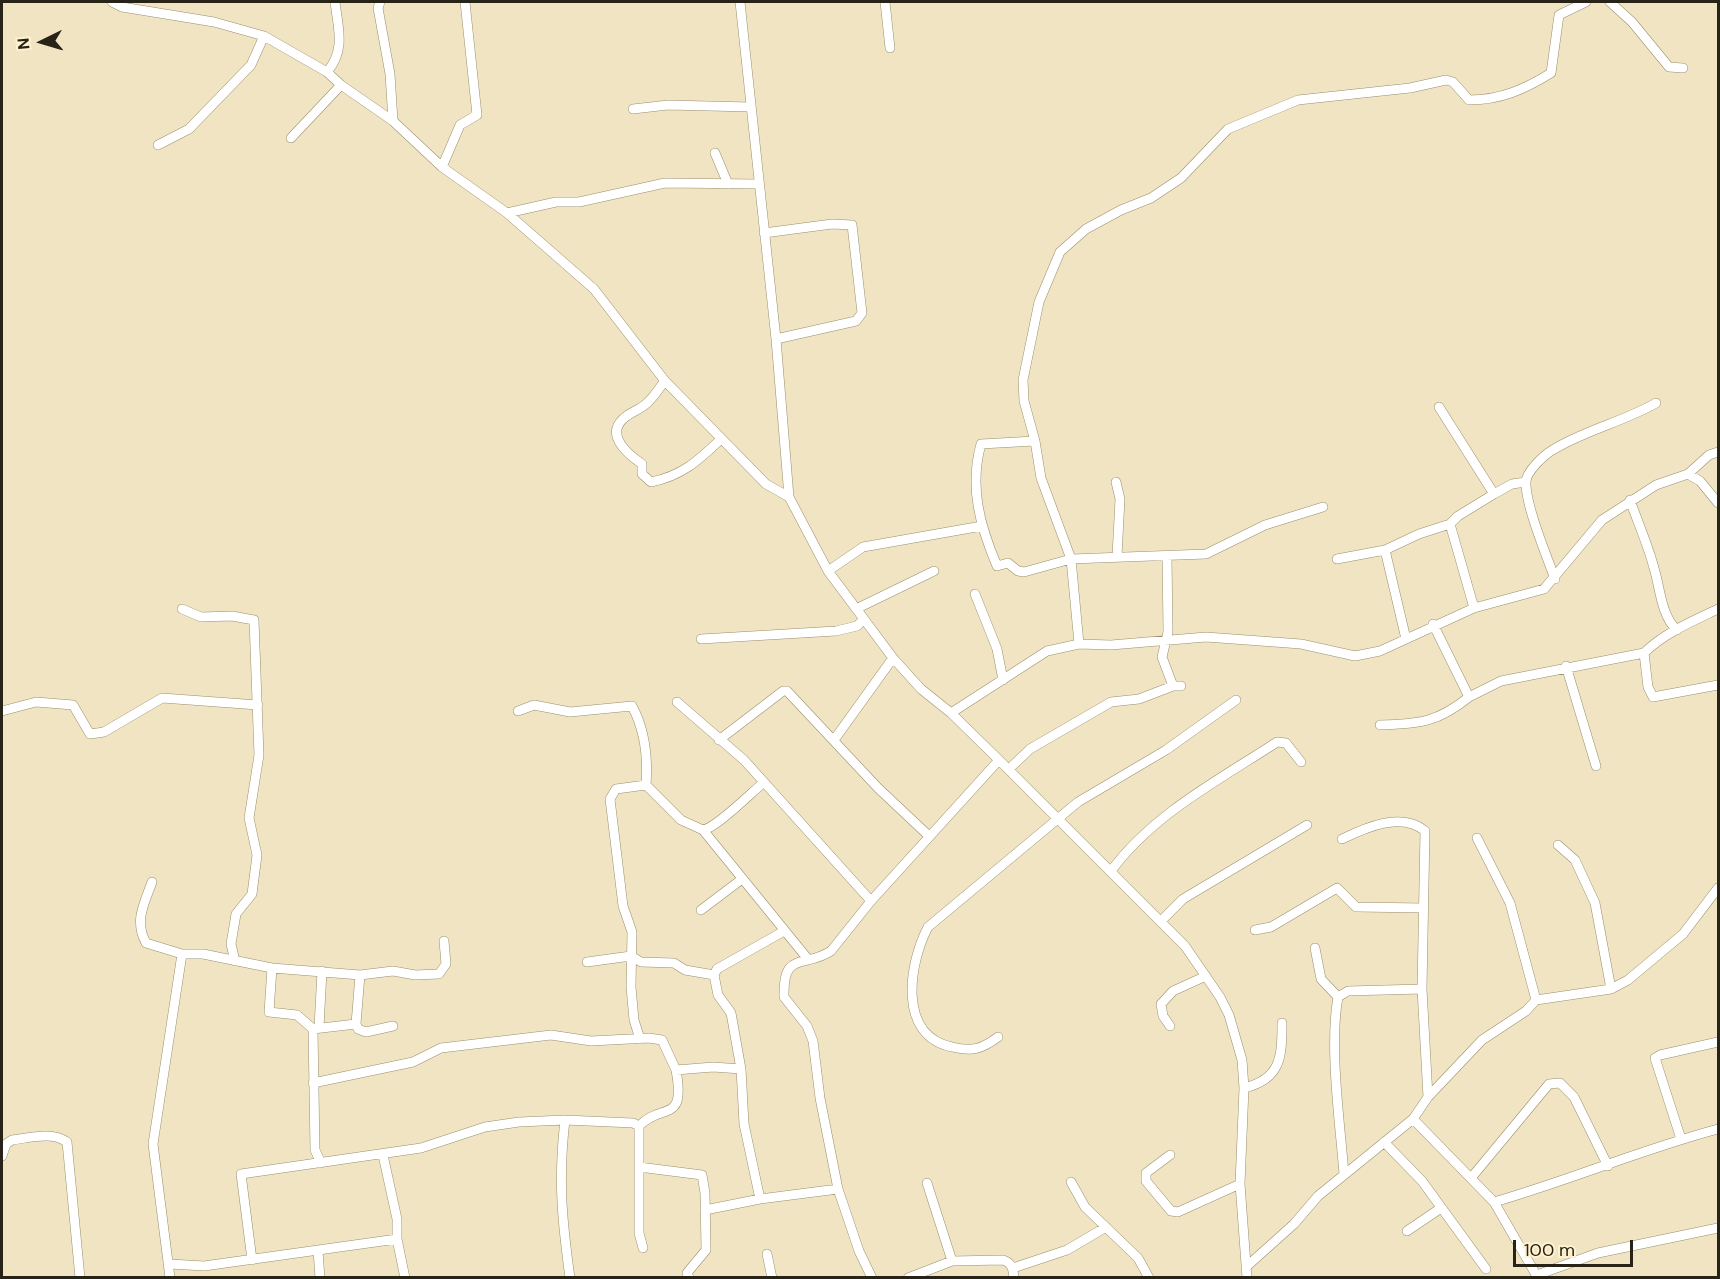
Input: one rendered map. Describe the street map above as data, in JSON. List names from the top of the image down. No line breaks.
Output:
{"scale_bar":"100 m","north":"left"}
